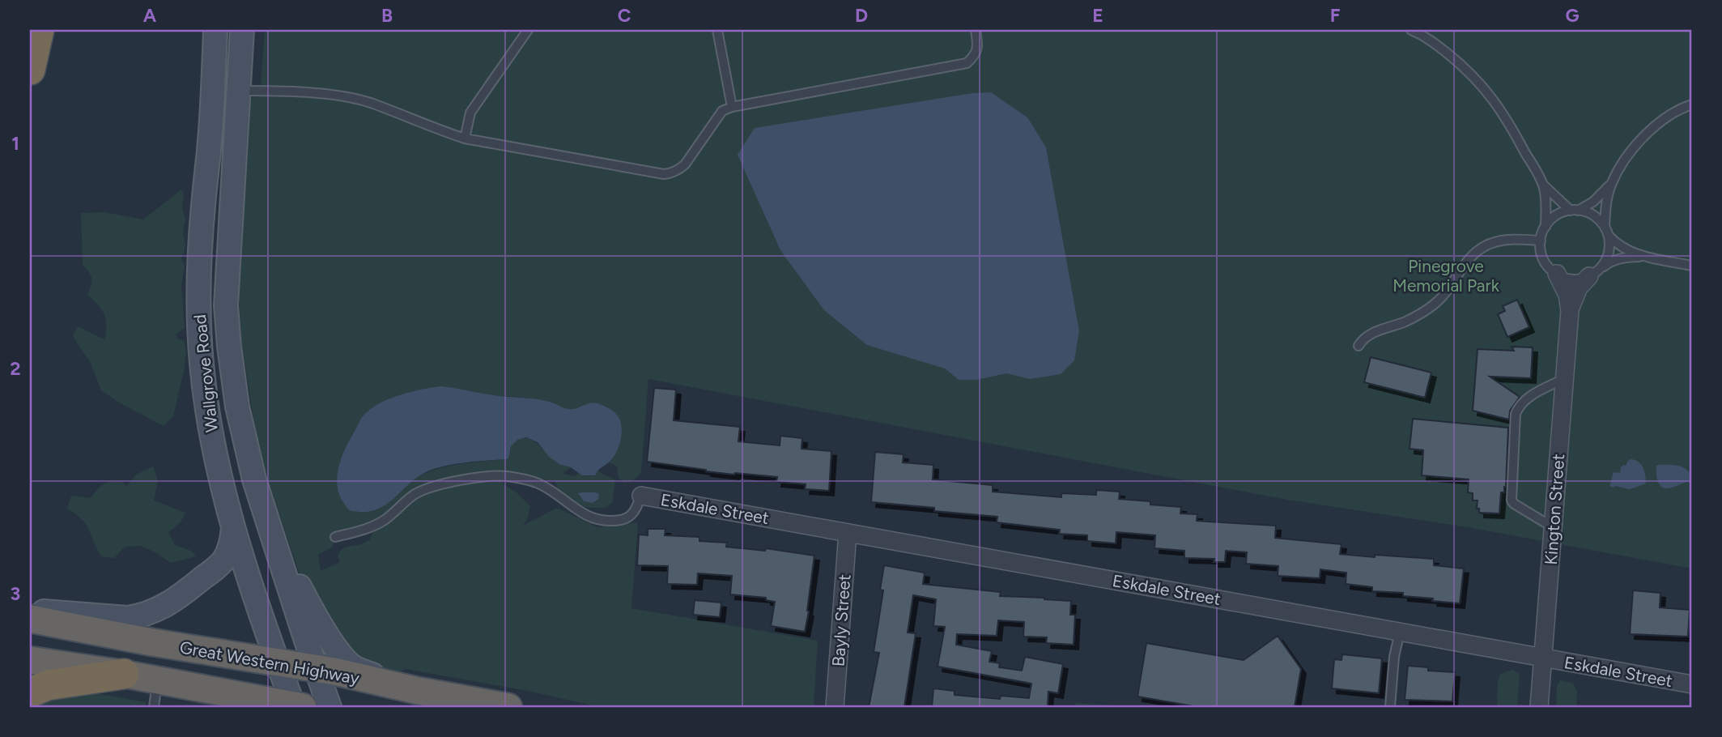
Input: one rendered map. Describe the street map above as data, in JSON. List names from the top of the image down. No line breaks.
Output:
{"streets":{"highway":["Great Western Highway"],"main road":["Wallgrove Road"],"street":["Eskdale Street","Kington Street","Bayly Street"]},"crossings":[["Wallgrove Road","Great Western Highway"],["Eskdale Street","Kington Street"],["Eskdale Street","Bayly Street"]],"parks":["Pinegrove Memorial Park"],"grid":{"columns":["A","B","C","D","E","F","G"],"rows":["1","2","3"]}}
